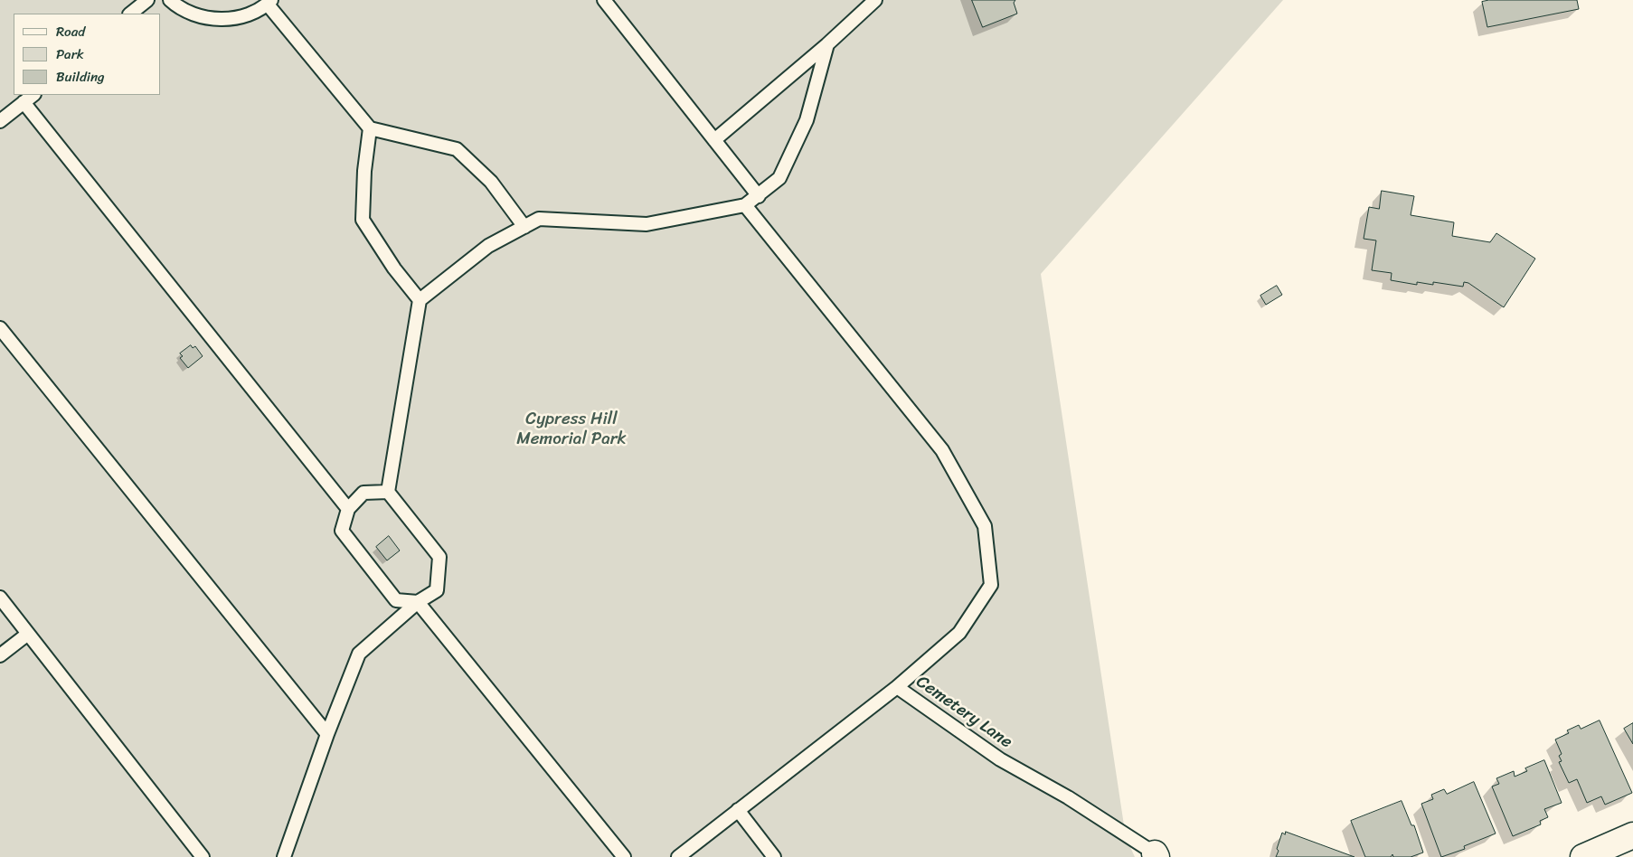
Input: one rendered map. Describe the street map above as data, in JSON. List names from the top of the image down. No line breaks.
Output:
{"streets":{"lane":["Cemetery Lane"]},"parks":["Cypress Hill Memorial Park"],"legend":["Road","Park","Building"]}
